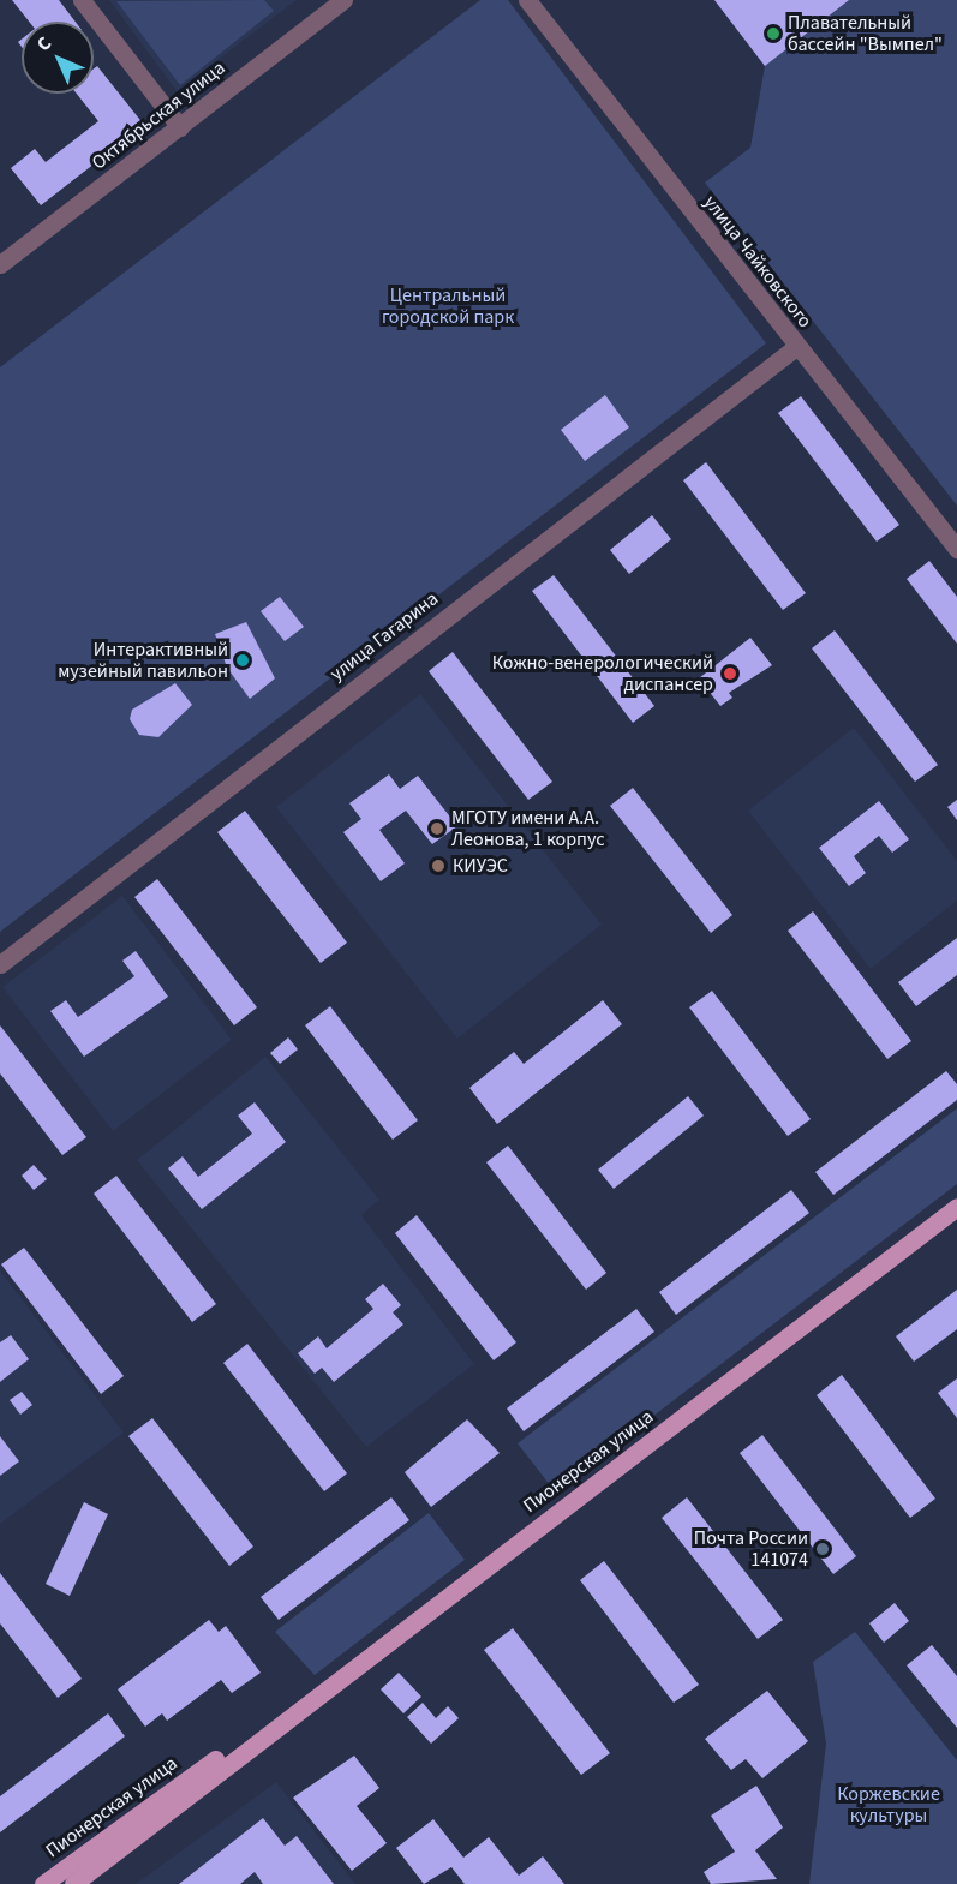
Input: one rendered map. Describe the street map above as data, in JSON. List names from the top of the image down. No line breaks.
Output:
{"streets":{"main road":["Пионерская улица"],"street":["Октябрьская улица","улица Чайковского","улица Гагарина"]},"crossings":[["улица Чайковского","улица Гагарина"]],"parks":["Центральный городской парк","Коржевские культуры"],"places":["Плавательный бассейн \"Вымпел\"","Интерактивный музейный павильон","Кожно-венерологический диспансер","МГОТУ имени А.А. Леонова, 1 корпус","КИУЭС","Почта России 141074"],"north":"top left"}
